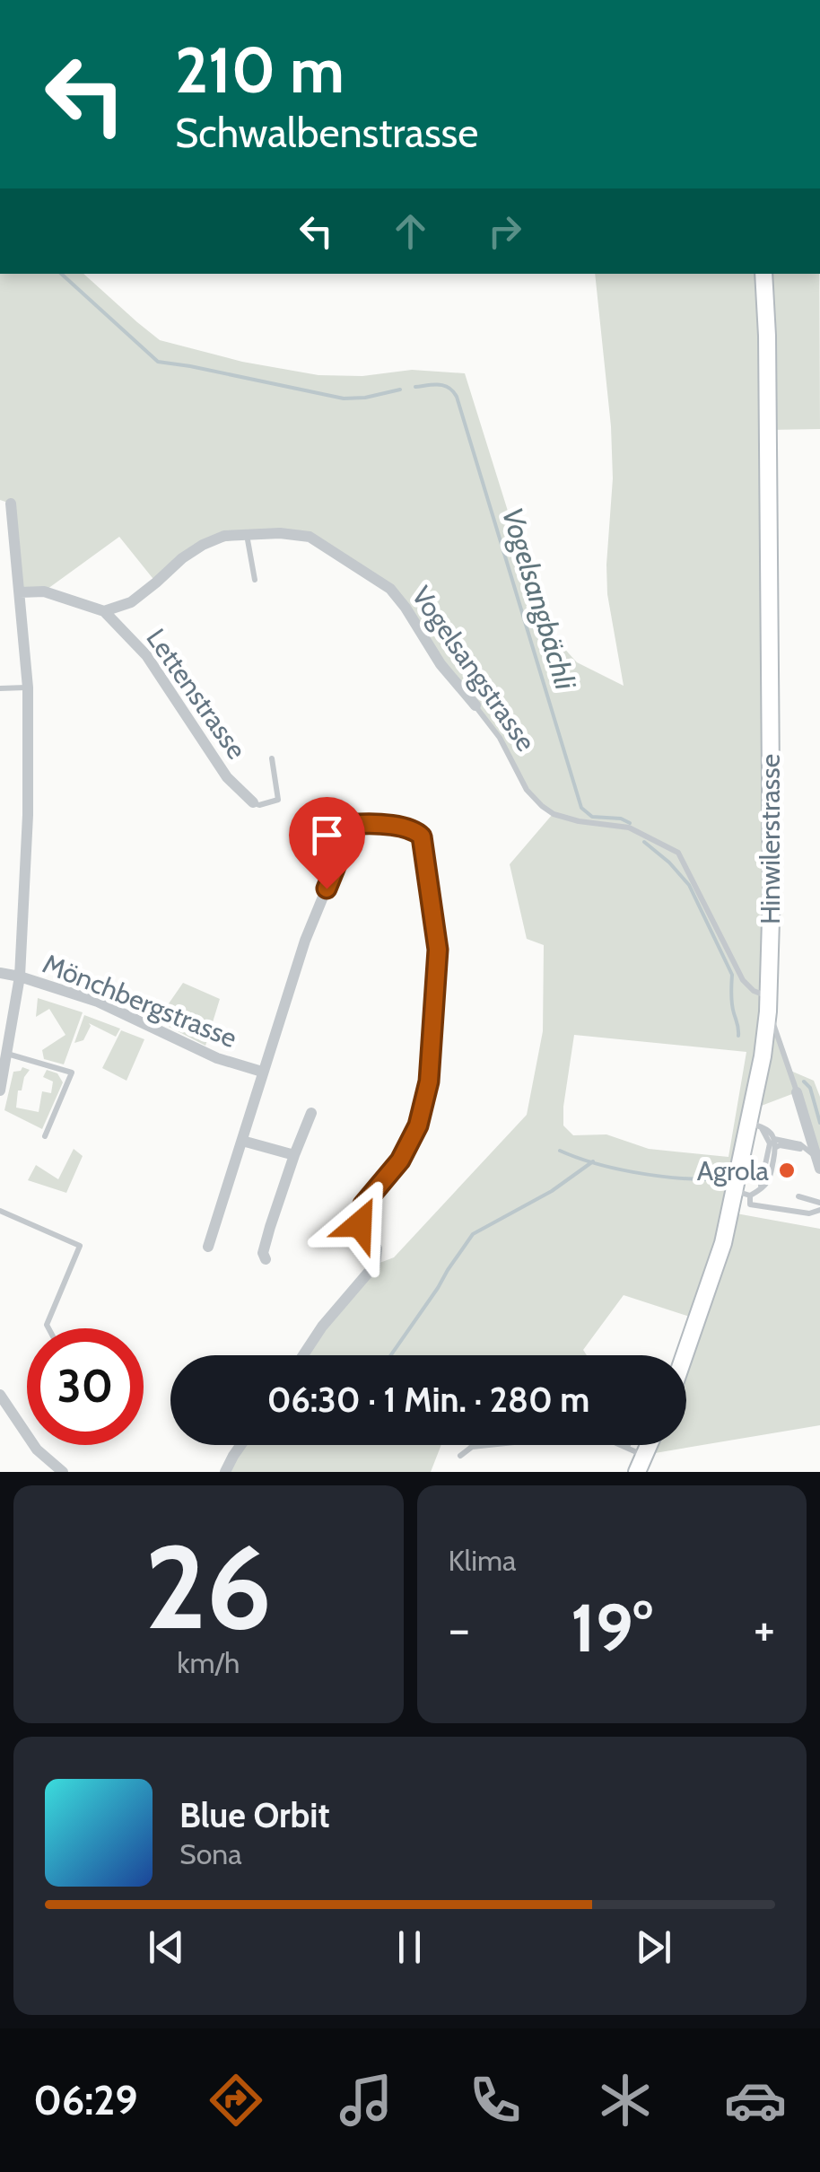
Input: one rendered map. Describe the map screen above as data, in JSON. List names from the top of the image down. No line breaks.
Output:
{"streets":{"main road":["Hinwilerstrasse"],"street":["Vogelsangstrasse","Lettenstrasse","Mönchbergstrasse"]},"crossings":[["Vogelsangstrasse","Lettenstrasse"],["Vogelsangstrasse","Hinwilerstrasse"]],"water":["Vogelsangbächli"],"places":["Agrola"],"page":{"turn":["210 m","Schwalbenstrasse"],"limit":"30","trip":"06:30 · 1 Min. · 280 m","tile":[["26","km/h"],"Klima"],"heat":["−","19°","+"],"song":["Blue Orbit","Sona"],"tabs":"06:29"}}
